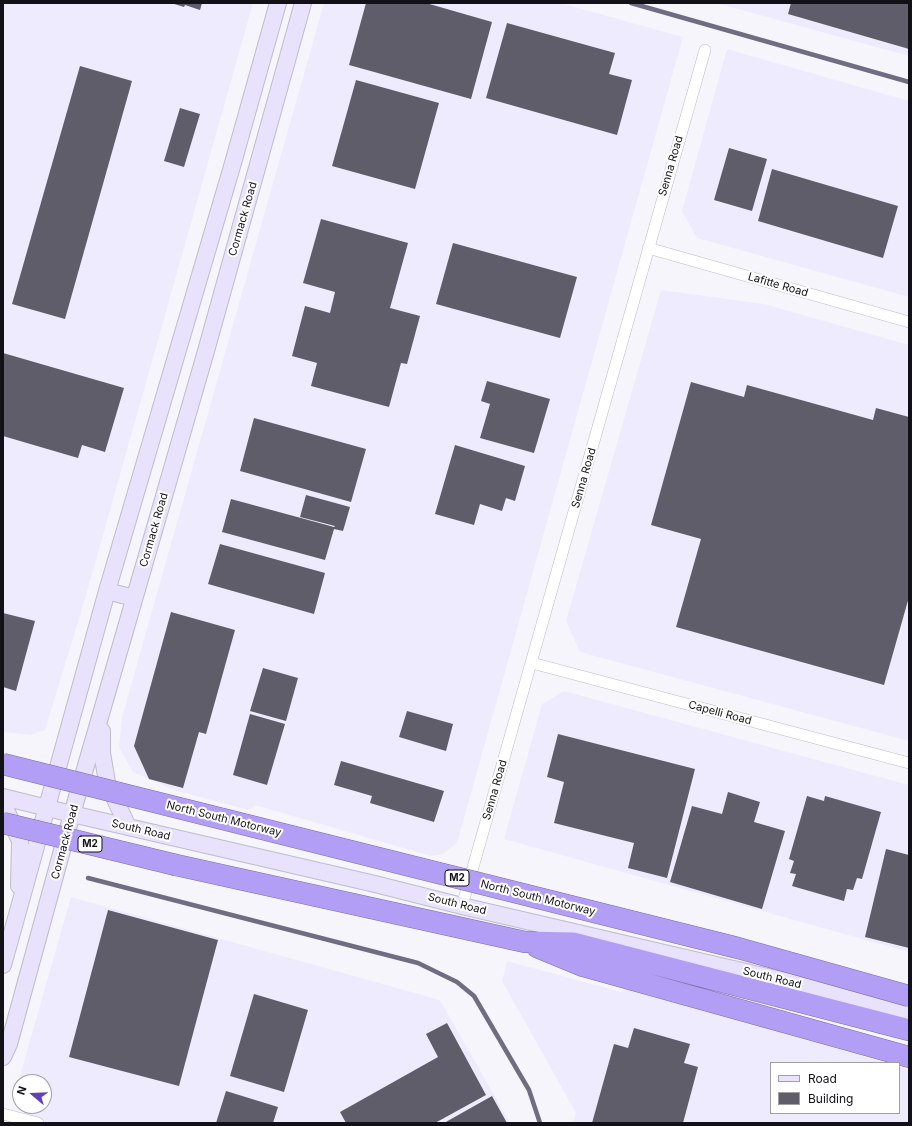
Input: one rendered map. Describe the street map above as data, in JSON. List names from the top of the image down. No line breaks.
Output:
{"streets":{"highway":["North South Motorway","M2"],"street":["Senna Road","Cormack Road","Lafitte Road","Capelli Road","South Road"]},"crossings":[["Senna Road","Lafitte Road"],["Senna Road","Capelli Road"],["Senna Road","South Road"],["Cormack Road","South Road"]],"legend":["Road","Building"],"north":"left"}
